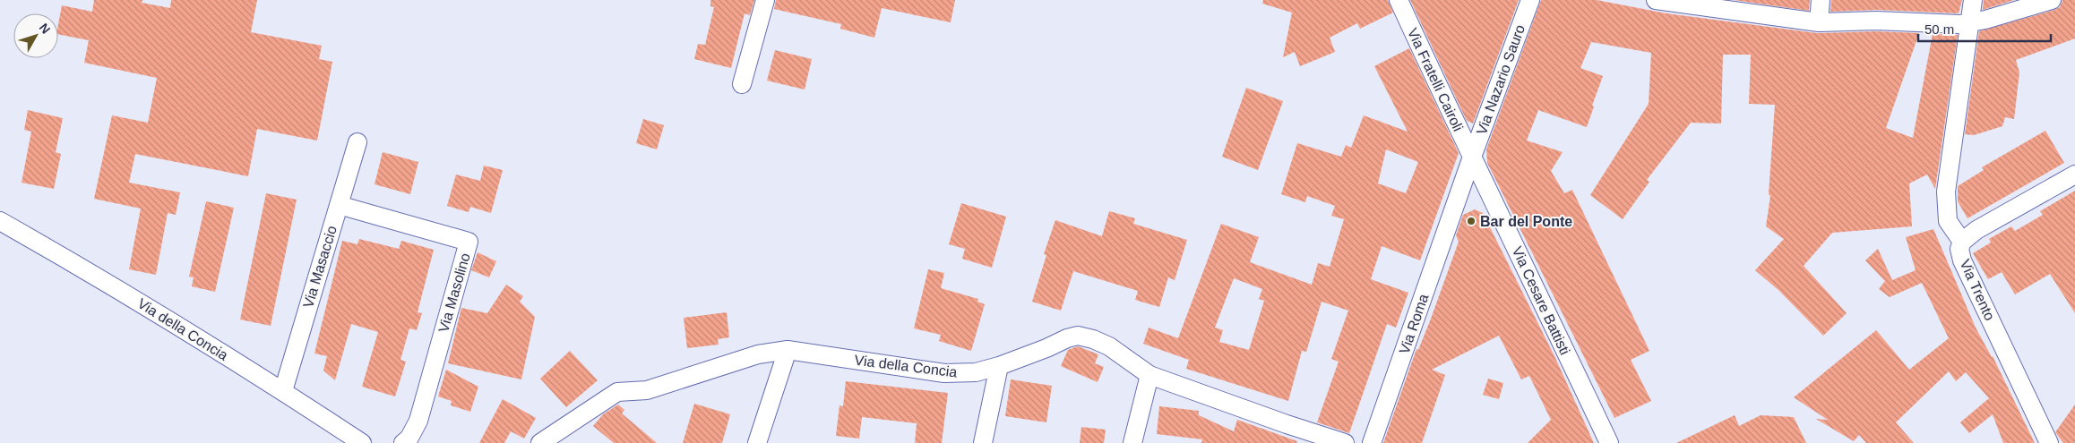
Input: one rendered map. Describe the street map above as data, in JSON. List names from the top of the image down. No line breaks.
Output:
{"streets":{"street":["Via Fratelli Cairoli","Via Nazario Sauro","Via Masaccio","Via Trento","Via Masolino","Via Cesare Battisti","Via Roma","Via della Concia"]},"crossings":[["Via Fratelli Cairoli","Via Nazario Sauro"],["Via Fratelli Cairoli","Via Cesare Battisti"],["Via Fratelli Cairoli","Via Roma"],["Via Nazario Sauro","Via Cesare Battisti"],["Via Nazario Sauro","Via Roma"],["Via Masaccio","Via Masolino"],["Via Masaccio","Via della Concia"],["Via Cesare Battisti","Via Roma"]],"places":["Bar del Ponte"],"scale_bar":"50 m","north":"top right"}
